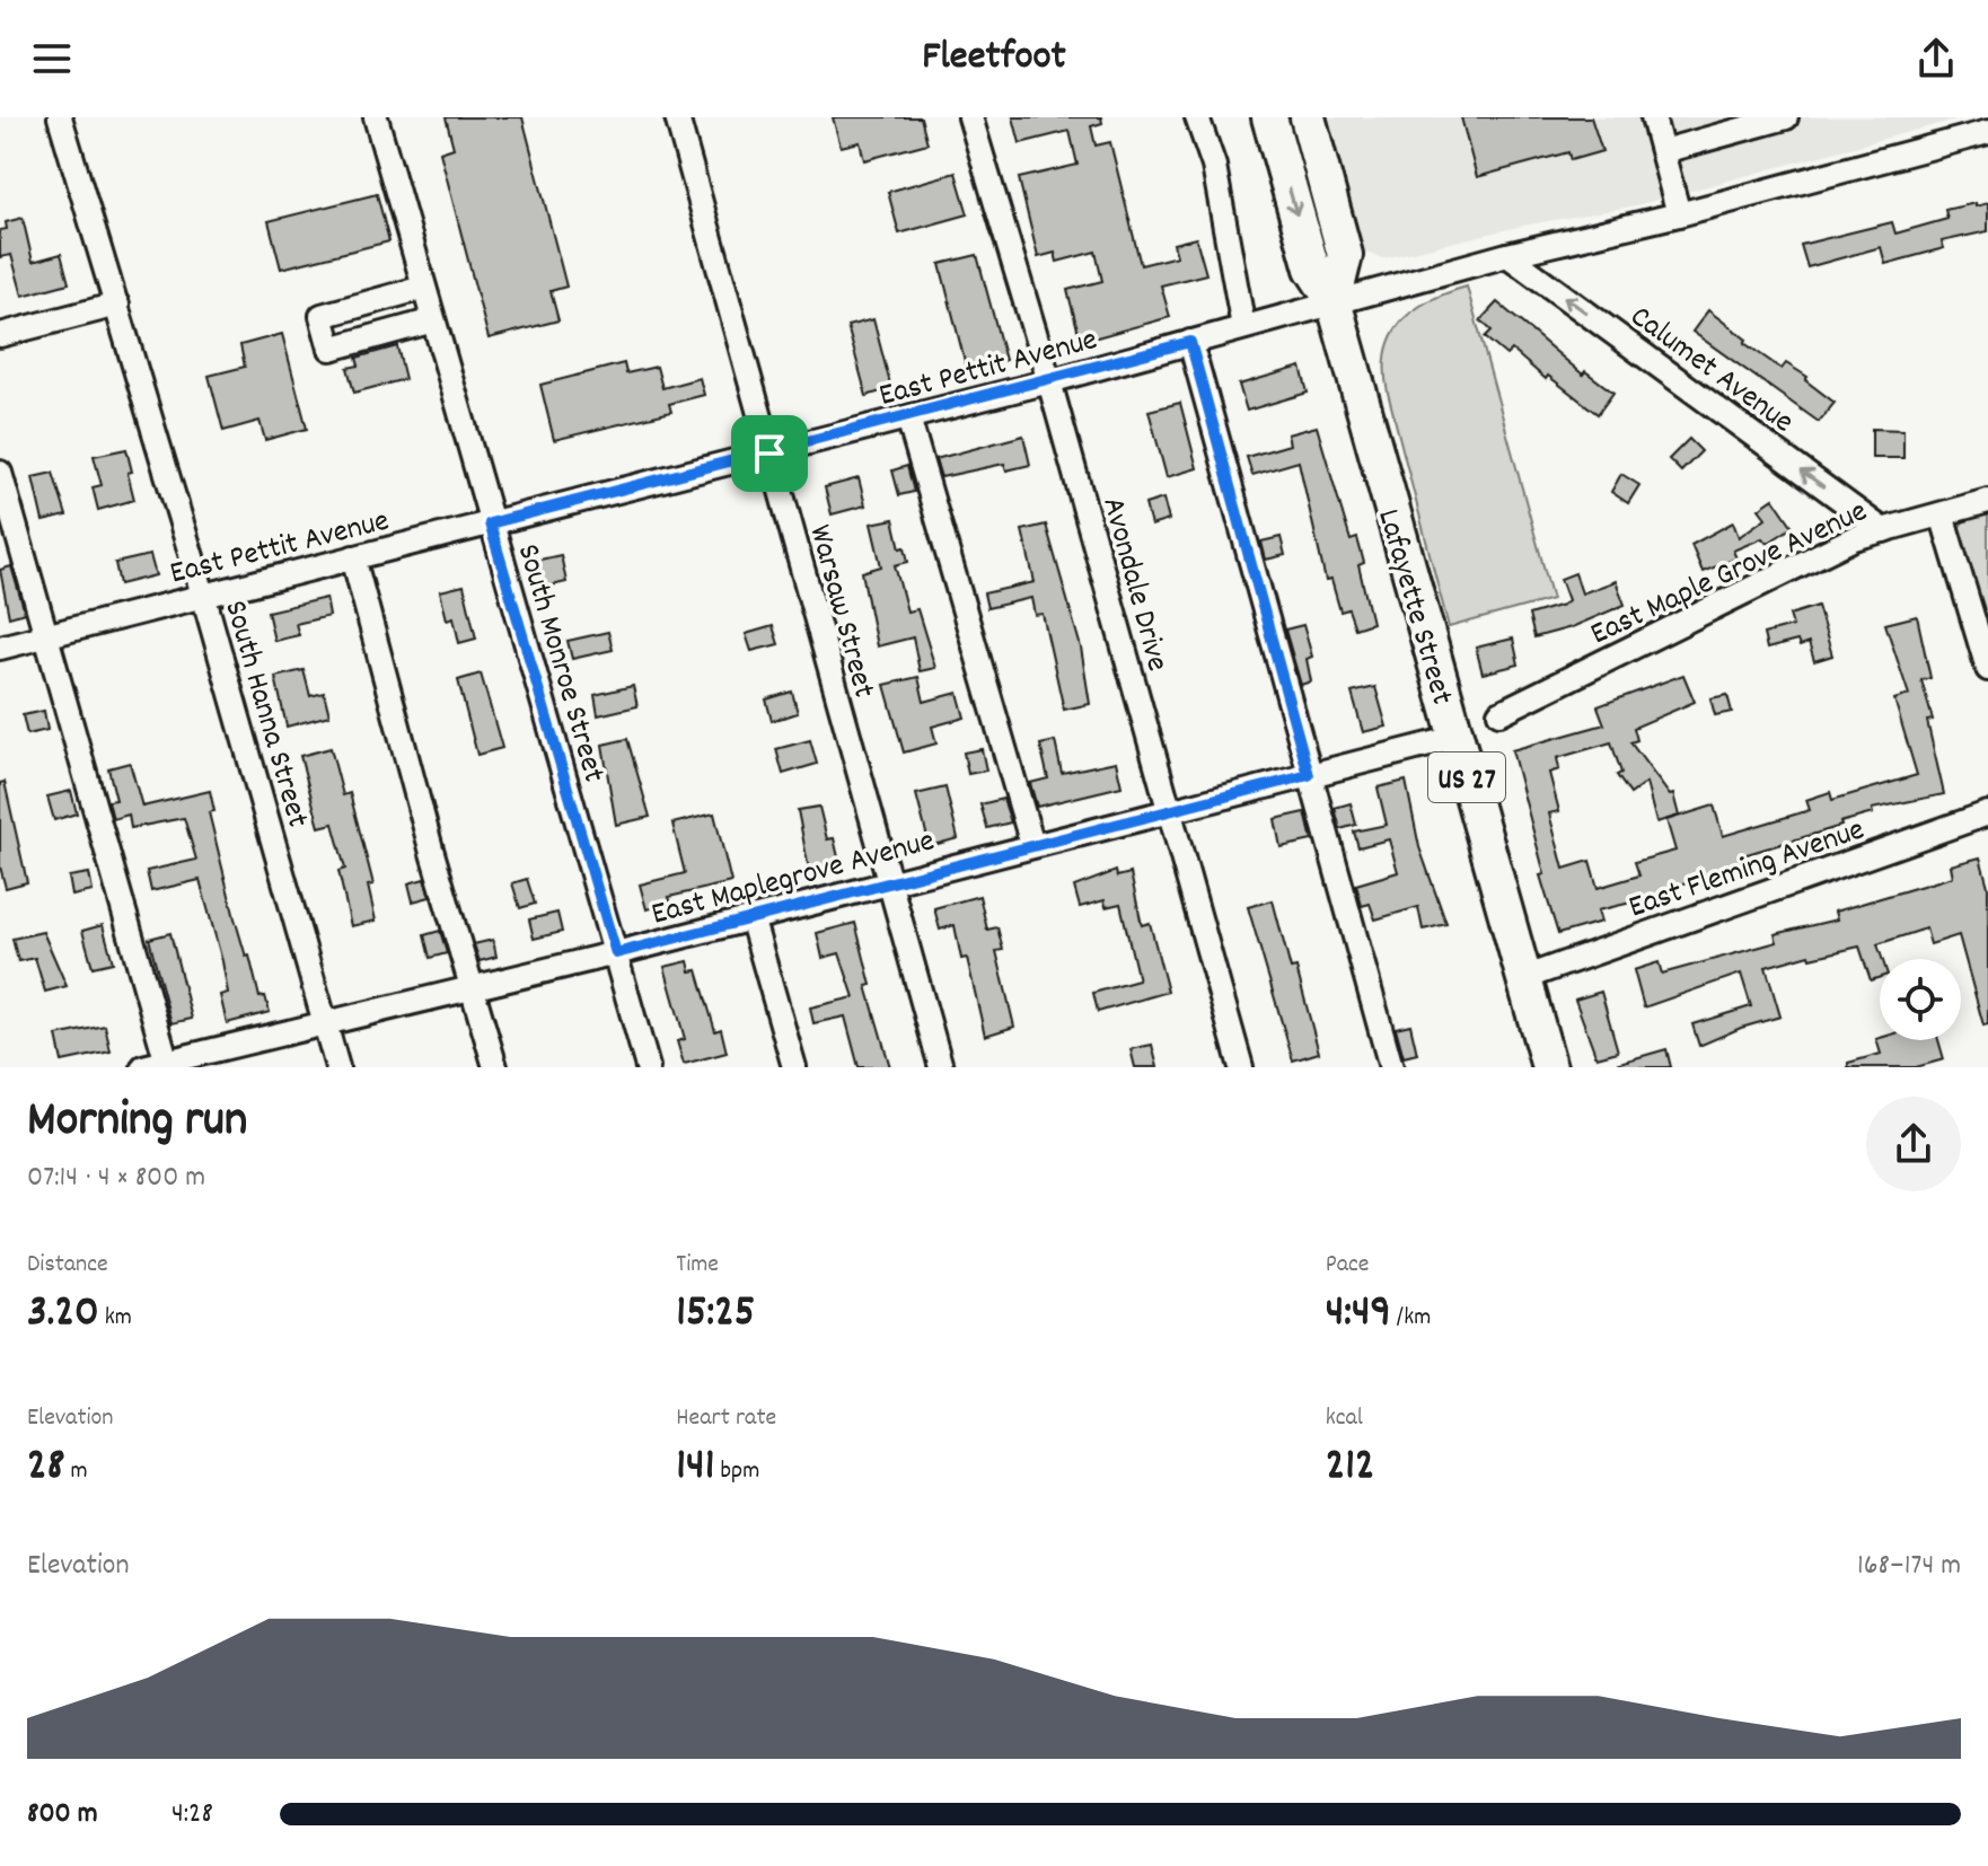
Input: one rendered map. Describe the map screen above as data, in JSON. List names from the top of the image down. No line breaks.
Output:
{"streets":{"highway":["Lafayette Street","US 27"],"street":["East Pettit Avenue","Calumet Avenue","East Maple Grove Avenue","Avondale Drive","Warsaw Street","South Monroe Street","South Hanna Street","East Fleming Avenue","East Maplegrove Avenue"]},"crossings":[["East Pettit Avenue","Calumet Avenue"],["East Pettit Avenue","Avondale Drive"],["East Pettit Avenue","Lafayette Street"],["East Pettit Avenue","Warsaw Street"],["East Pettit Avenue","South Monroe Street"],["East Pettit Avenue","South Hanna Street"],["Calumet Avenue","East Maple Grove Avenue"],["Avondale Drive","East Maplegrove Avenue"],["Lafayette Street","East Fleming Avenue"],["Lafayette Street","East Maplegrove Avenue"],["Warsaw Street","East Maplegrove Avenue"],["South Monroe Street","East Maplegrove Avenue"],["South Hanna Street","East Maplegrove Avenue"]],"one_way":["Calumet Avenue"],"page":{"header":"Fleetfoot","heading":["Morning run","07:14 · 4 × 800 m"],"stats":[["Distance","3.20 km"],["Time","15:25"],["Pace","4:49 /km"],["Elevation","28 m"],["Heart rate","141 bpm"],["kcal","212"]],"chart":["Elevation","168–174 m"],"list":[{"name":"800 m","note":"4:28"}]}}
